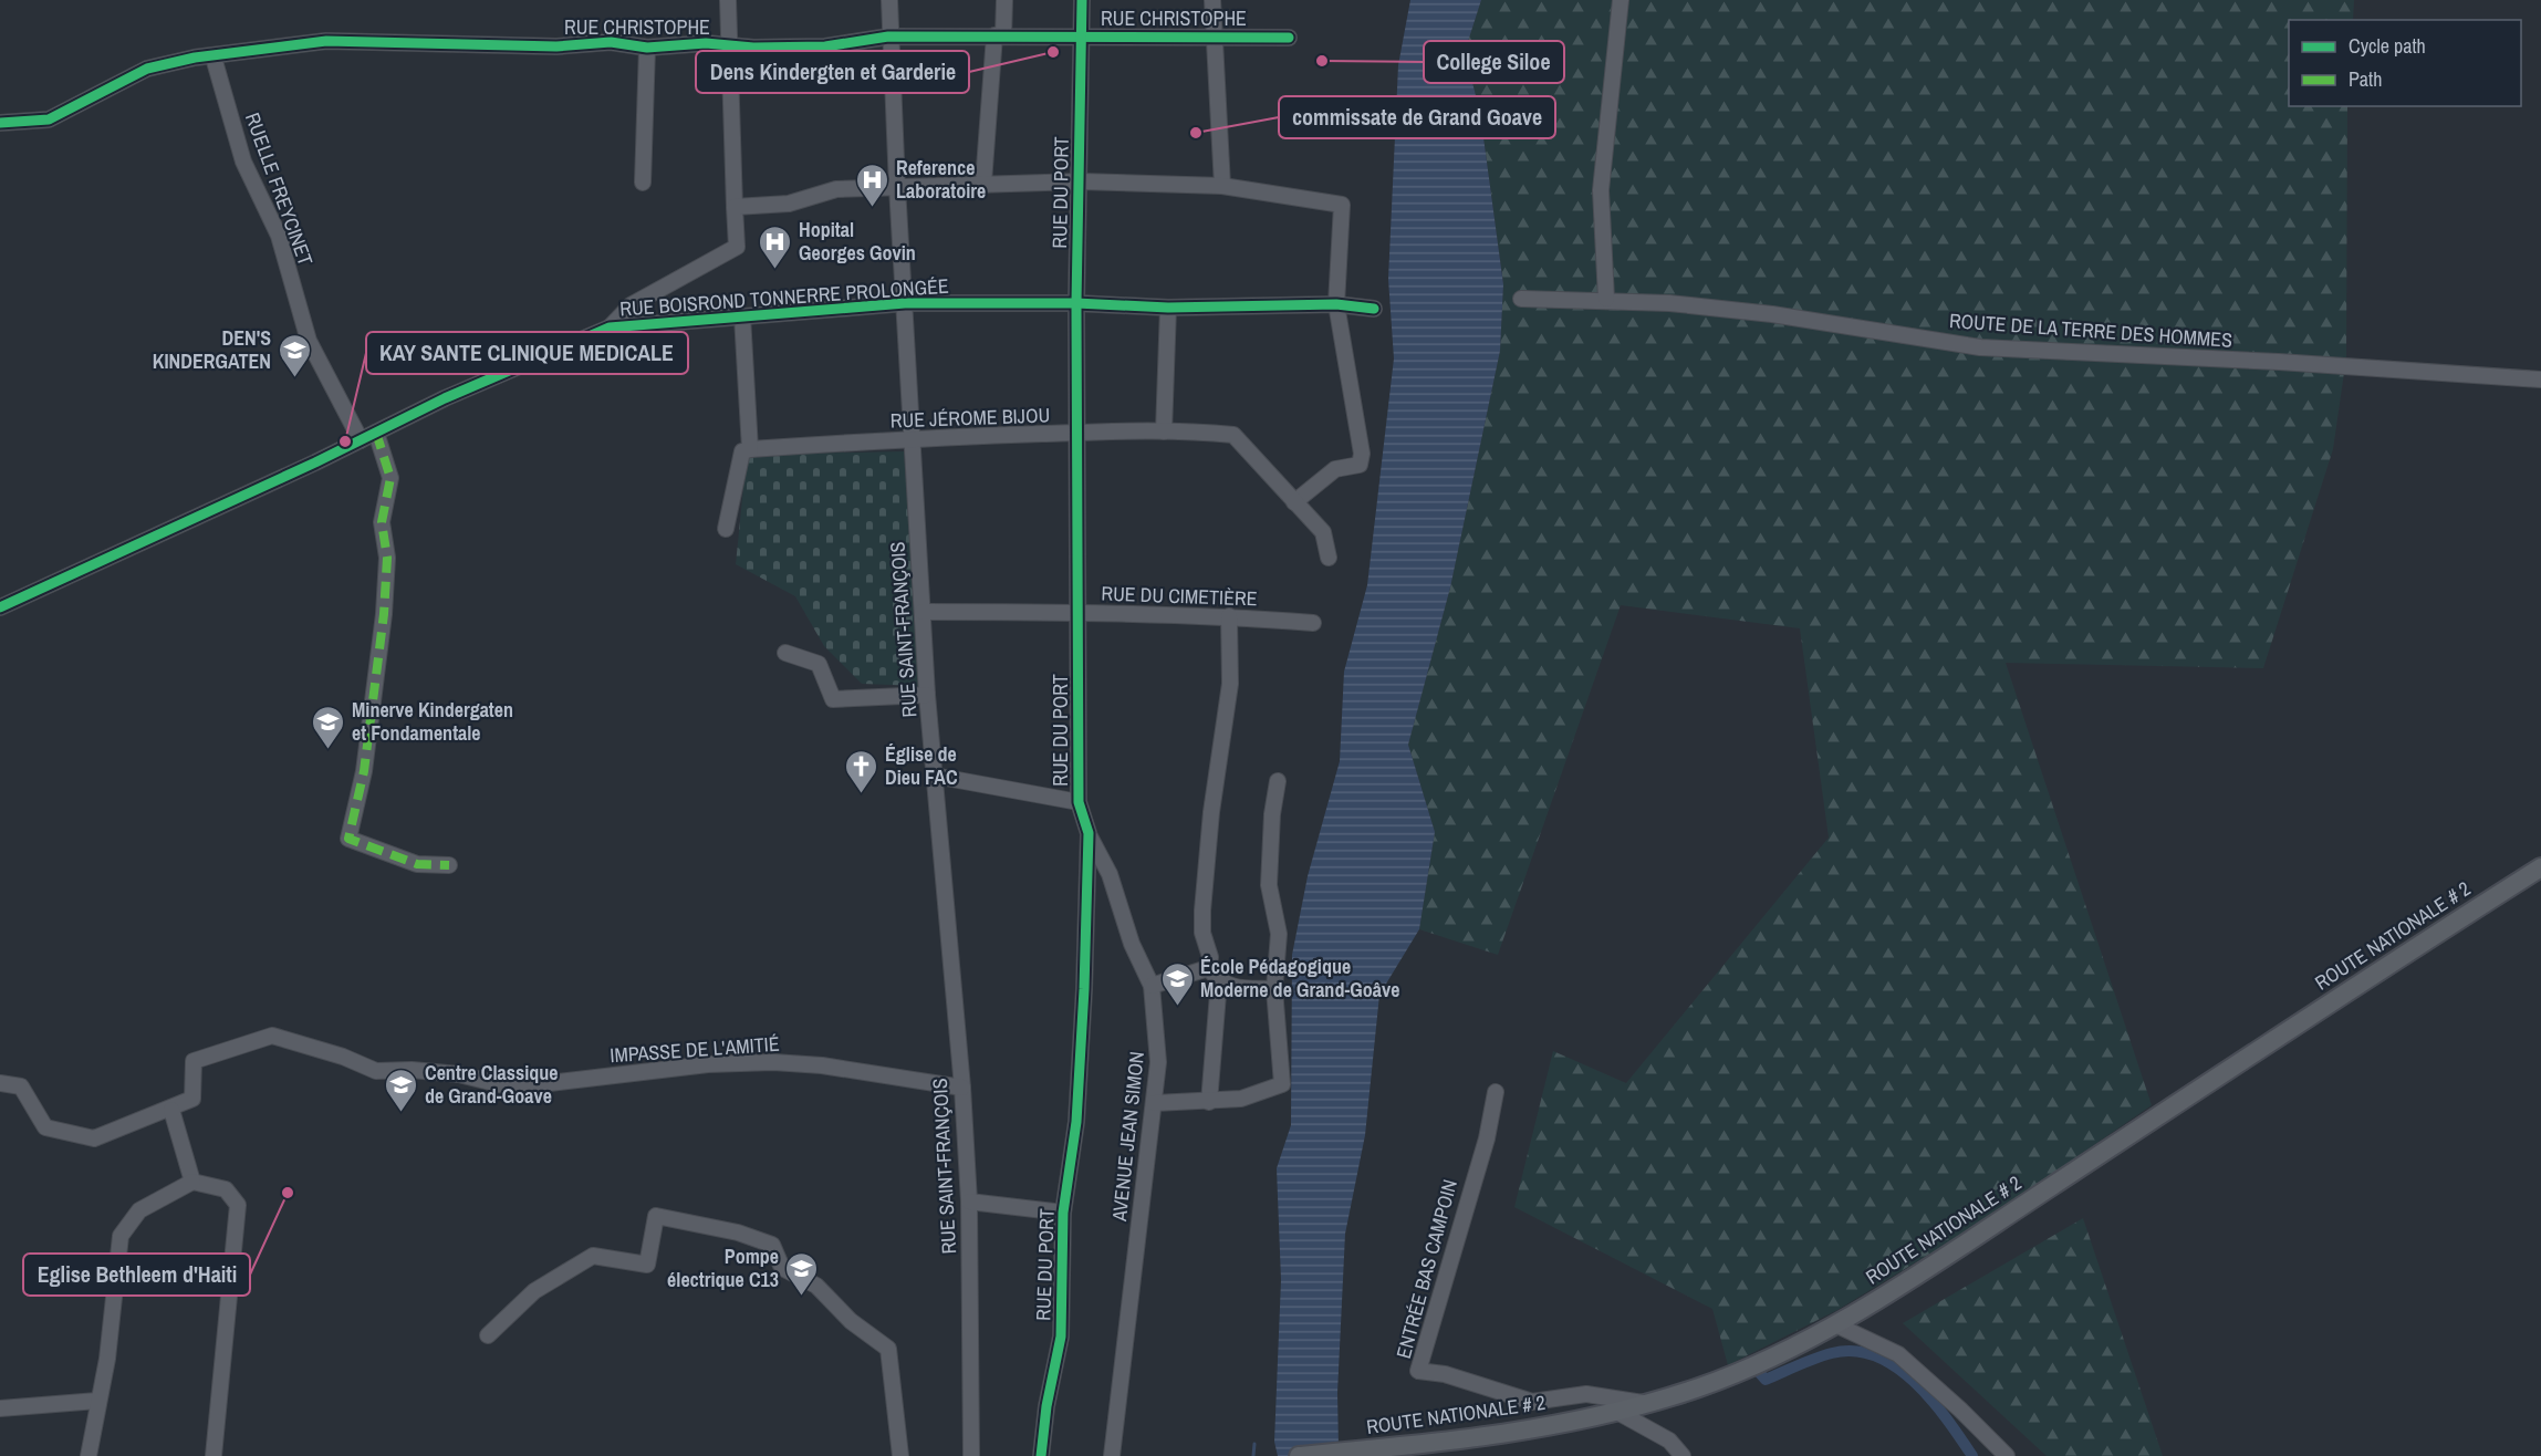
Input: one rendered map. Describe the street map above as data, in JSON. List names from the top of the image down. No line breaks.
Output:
{"streets":{"main road":["ROUTE NATIONALE # 2"],"street":["RUE CHRISTOPHE","RUELLE FREYCINET","RUE DU PORT","RUE BOISROND TONNERRE PROLONGÉE","ROUTE DE LA TERRE DES HOMMES","RUE JÉROME BIJOU","RUE DU CIMETIÈRE","RUE SAINT-FRANÇOIS","IMPASSE DE L'AMITIÉ","AVENUE JEAN SIMON","ENTRÉE BAS CAMPOIN"]},"crossings":[["RUE CHRISTOPHE","RUELLE FREYCINET"],["RUE CHRISTOPHE","RUE DU PORT"],["RUE CHRISTOPHE","RUE SAINT-FRANÇOIS"],["RUELLE FREYCINET","RUE BOISROND TONNERRE PROLONGÉE"],["RUE DU PORT","RUE BOISROND TONNERRE PROLONGÉE"],["RUE DU PORT","RUE JÉROME BIJOU"],["RUE DU PORT","RUE DU CIMETIÈRE"],["RUE DU PORT","AVENUE JEAN SIMON"],["RUE BOISROND TONNERRE PROLONGÉE","RUE SAINT-FRANÇOIS"],["RUE JÉROME BIJOU","RUE SAINT-FRANÇOIS"],["RUE DU CIMETIÈRE","RUE SAINT-FRANÇOIS"],["RUE SAINT-FRANÇOIS","IMPASSE DE L'AMITIÉ"],["ROUTE NATIONALE # 2","ENTRÉE BAS CAMPOIN"]],"places":{"other":["Dens Kindergten et Garderie","College Siloe","commissate de Grand Goave","KAY SANTE CLINIQUE MEDICALE","Eglise Bethleem d'Haiti"],"hospital":["Reference Laboratoire","Hopital Georges Govin"],"school or university":["DEN'S KINDERGATEN","Minerve Kindergaten et Fondamentale","École Pédagogique Moderne de Grand-Goâve","Centre Classique de Grand-Goave","Pompe électrique C13"],"church":["Église de Dieu FAC"]},"legend":["Cycle path","Path"]}
